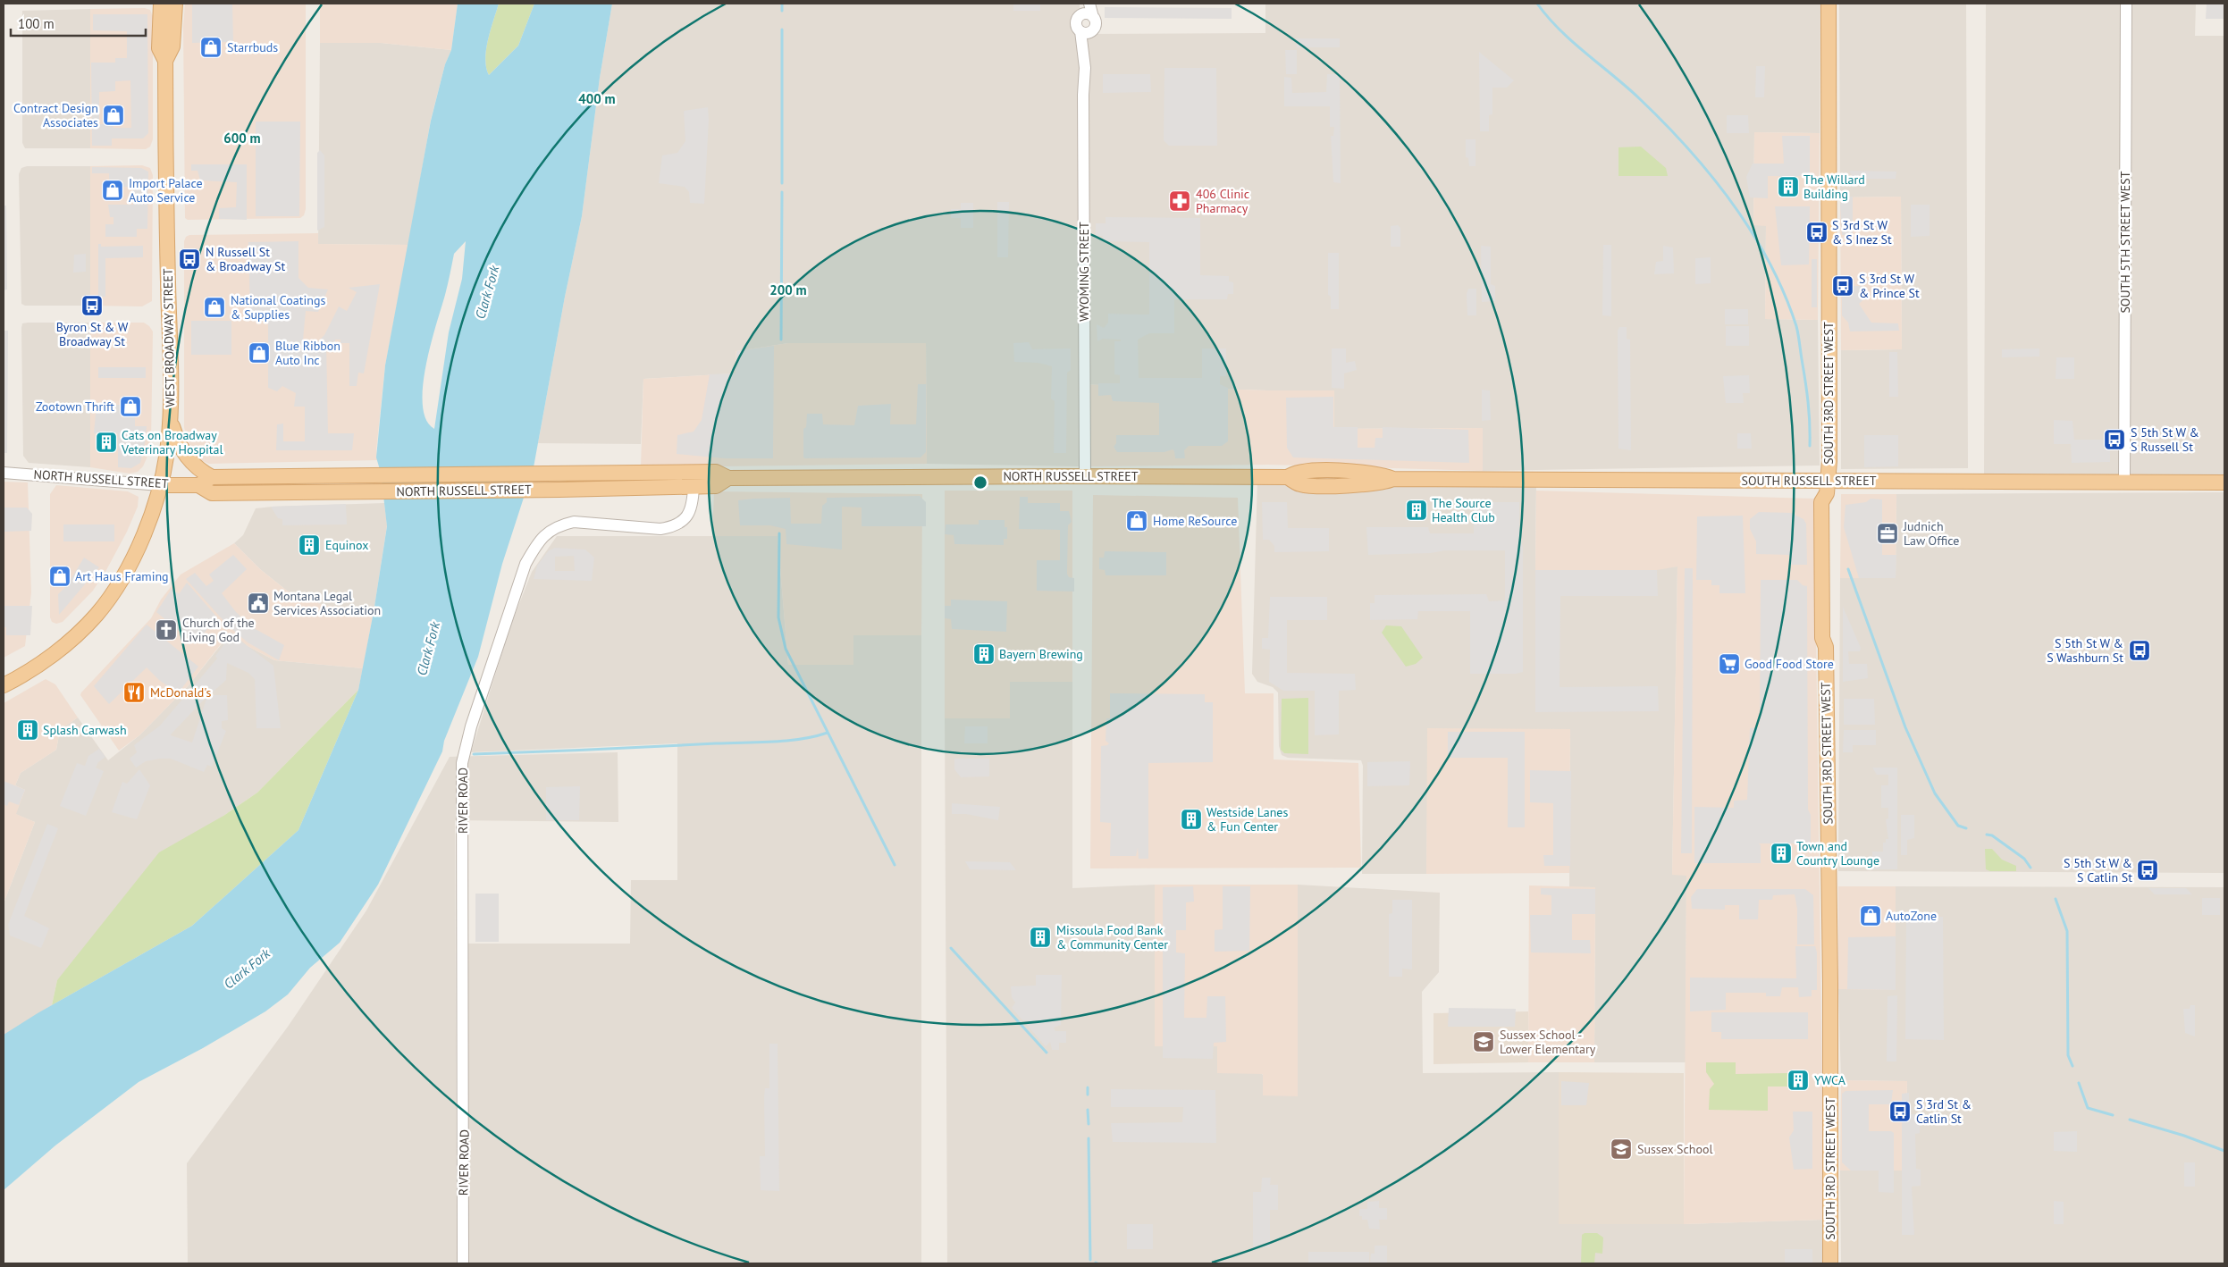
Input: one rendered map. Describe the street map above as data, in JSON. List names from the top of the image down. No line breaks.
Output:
{"streets":{"main road":["WEST BROADWAY STREET","SOUTH 3RD STREET WEST","NORTH RUSSELL STREET","SOUTH RUSSELL STREET"],"street":["SOUTH 5TH STREET WEST","WYOMING STREET","RIVER ROAD"]},"crossings":[["SOUTH 5TH STREET WEST","SOUTH RUSSELL STREET"],["WYOMING STREET","NORTH RUSSELL STREET"],["WEST BROADWAY STREET","NORTH RUSSELL STREET"],["SOUTH 3RD STREET WEST","SOUTH RUSSELL STREET"],["NORTH RUSSELL STREET","SOUTH RUSSELL STREET"],["NORTH RUSSELL STREET","RIVER ROAD"]],"water":["Clark Fork"],"places":{"shop":["Starrbuds","Contract Design Associates","Import Palace Auto Service","National Coatings & Supplies","Blue Ribbon Auto Inc","Zootown Thrift","Home ReSource","Art Haus Framing","AutoZone"],"building":["The Willard Building","Cats on Broadway Veterinary Hospital","The Source Health Club","Equinox","Bayern Brewing","Splash Carwash","Westside Lanes & Fun Center","Town and Country Lounge","Missoula Food Bank & Community Center","YWCA"],"pharmacy":["406 Clinic Pharmacy"],"bus stop":["S 3rd St W & S Inez St","N Russell St & Broadway St","S 3rd St W & Prince St","Byron St & W Broadway St","S 5th St W & S Russell St","S 5th St W & S Washburn St","S 5th St W & S Catlin St","S 3rd St & Catlin St"],"office":["Judnich Law Office"],"public building":["Montana Legal Services Association"],"church":["Church of the Living God"],"supermarket":["Good Food Store"],"restaurant":["McDonald's"],"school or university":["Sussex School - Lower Elementary","Sussex School"]},"scale_bar":"100 m","rings":["400 m","600 m","200 m"]}
